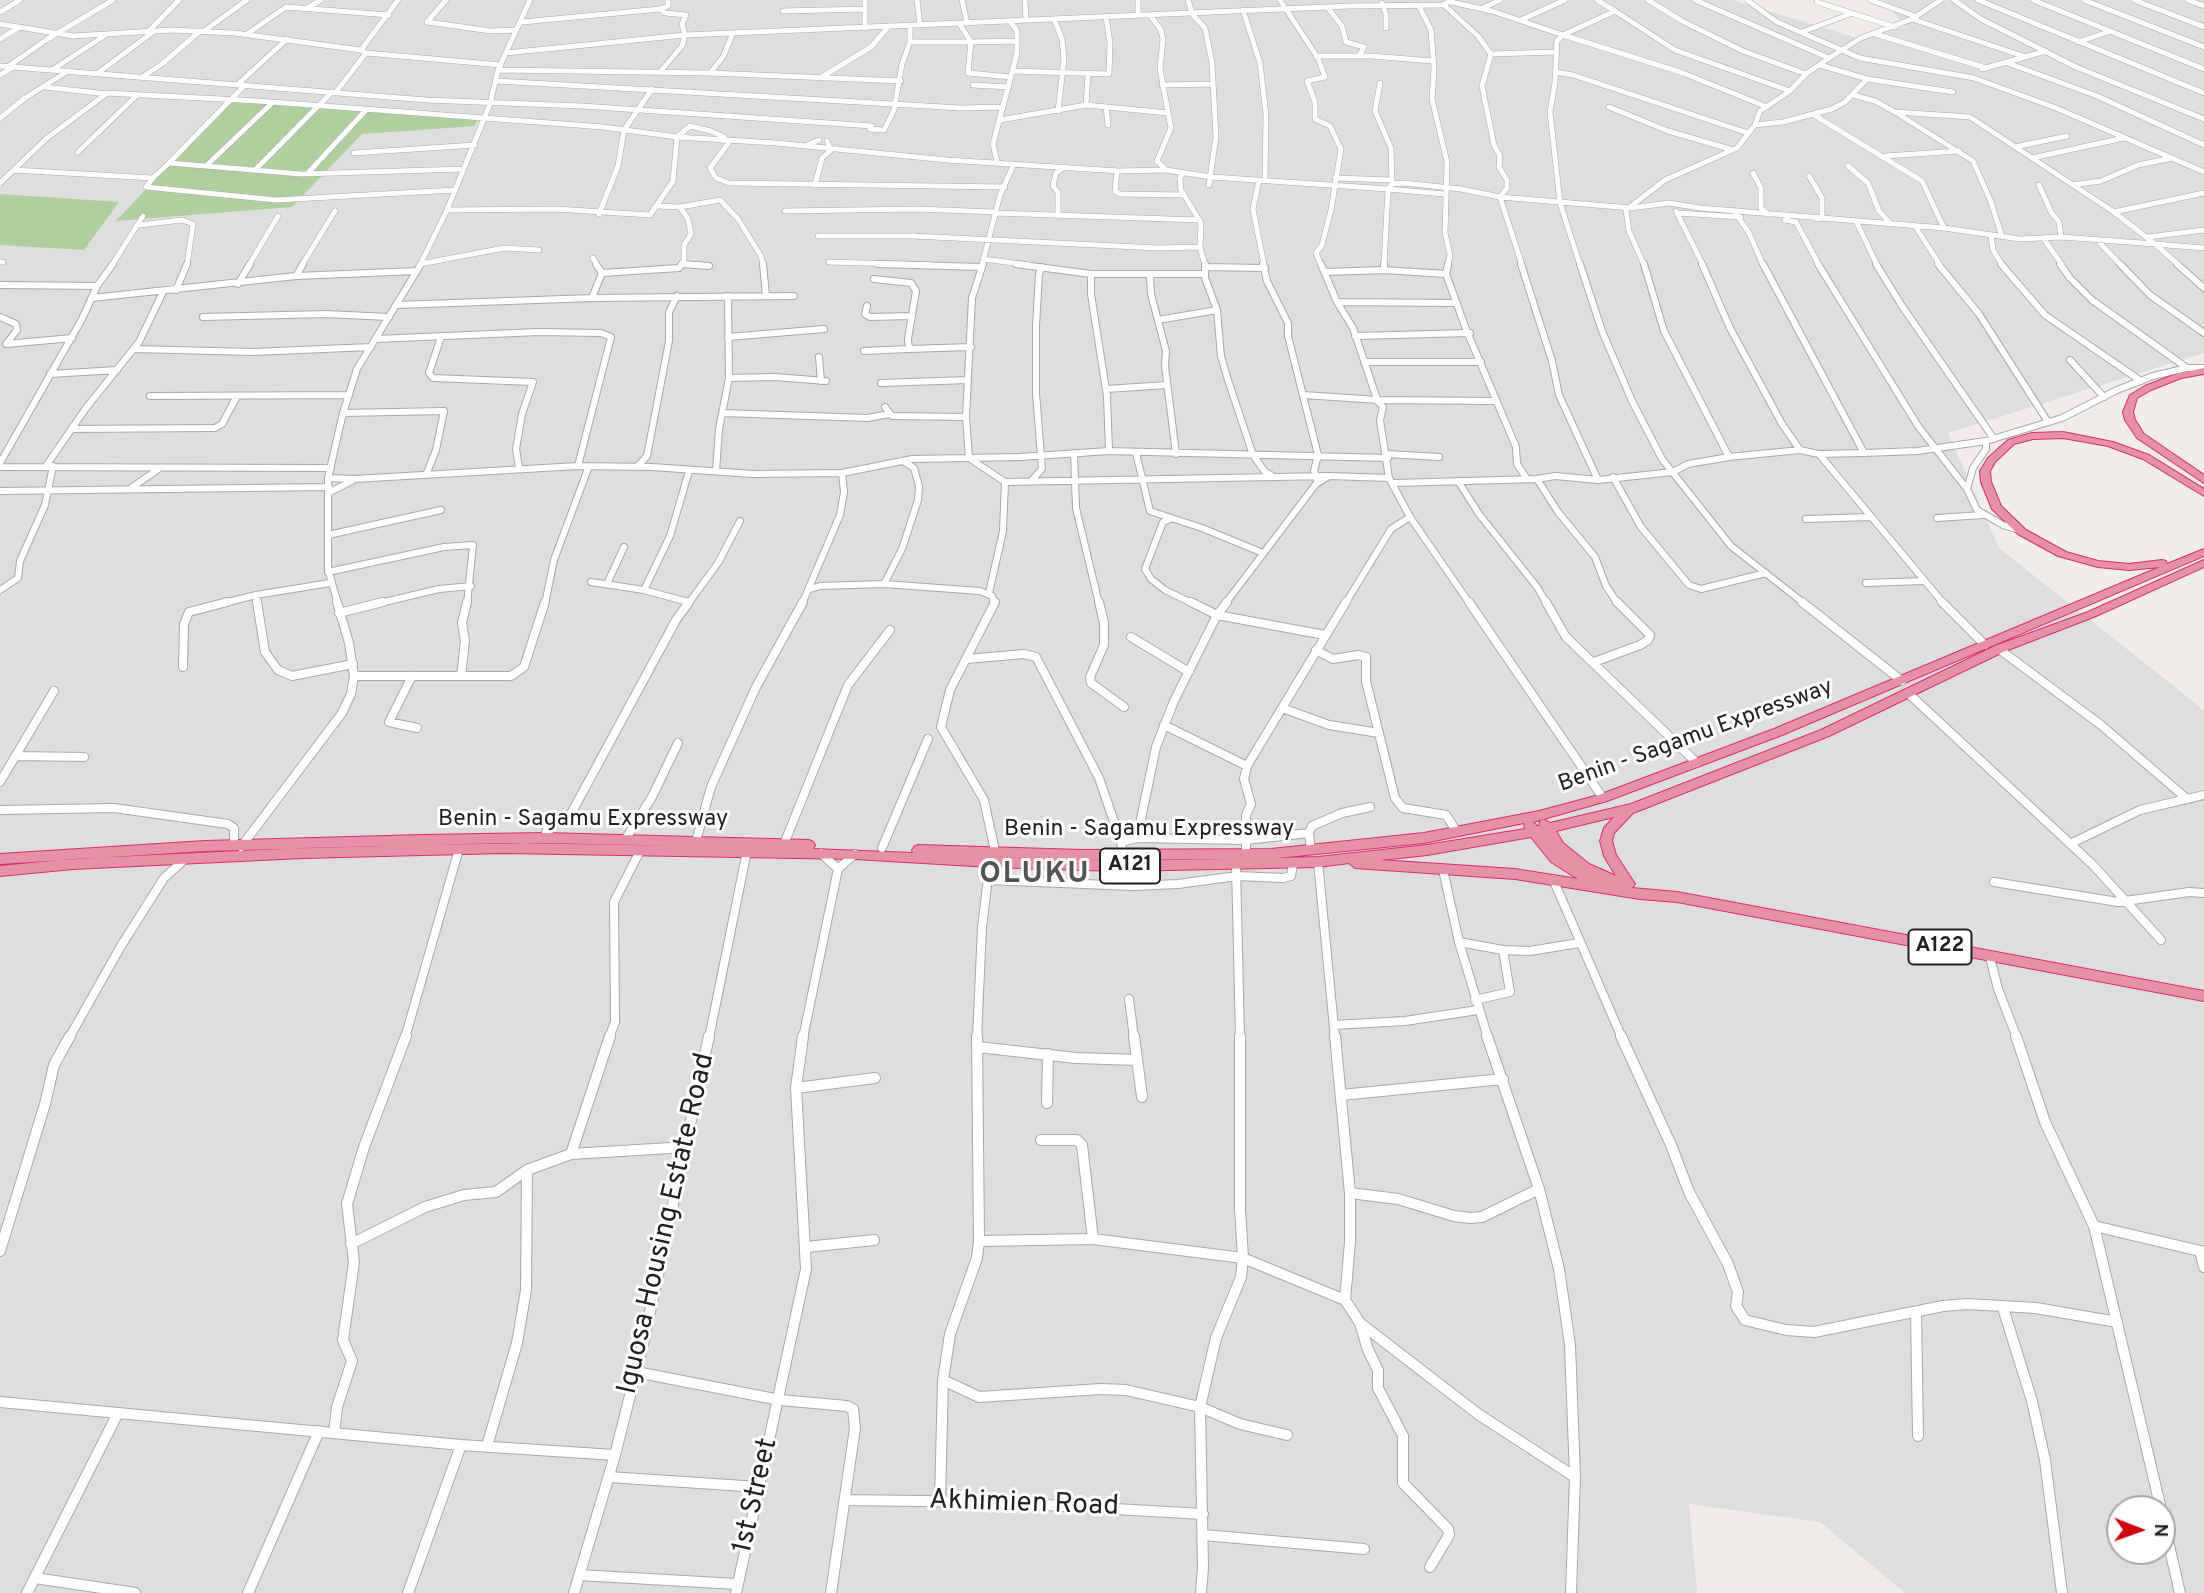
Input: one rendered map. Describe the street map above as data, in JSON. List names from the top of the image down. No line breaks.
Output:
{"streets":{"highway":["Benin - Sagamu Expressway","A121","A122"],"street":["Iguosa Housing Estate Road","1st Street","Akhimien Road"]},"crossings":[["Benin - Sagamu Expressway","A121"],["Benin - Sagamu Expressway","A122"],["A121","A122"],["A121","Iguosa Housing Estate Road"]],"districts":["OLUKU"],"north":"right"}
